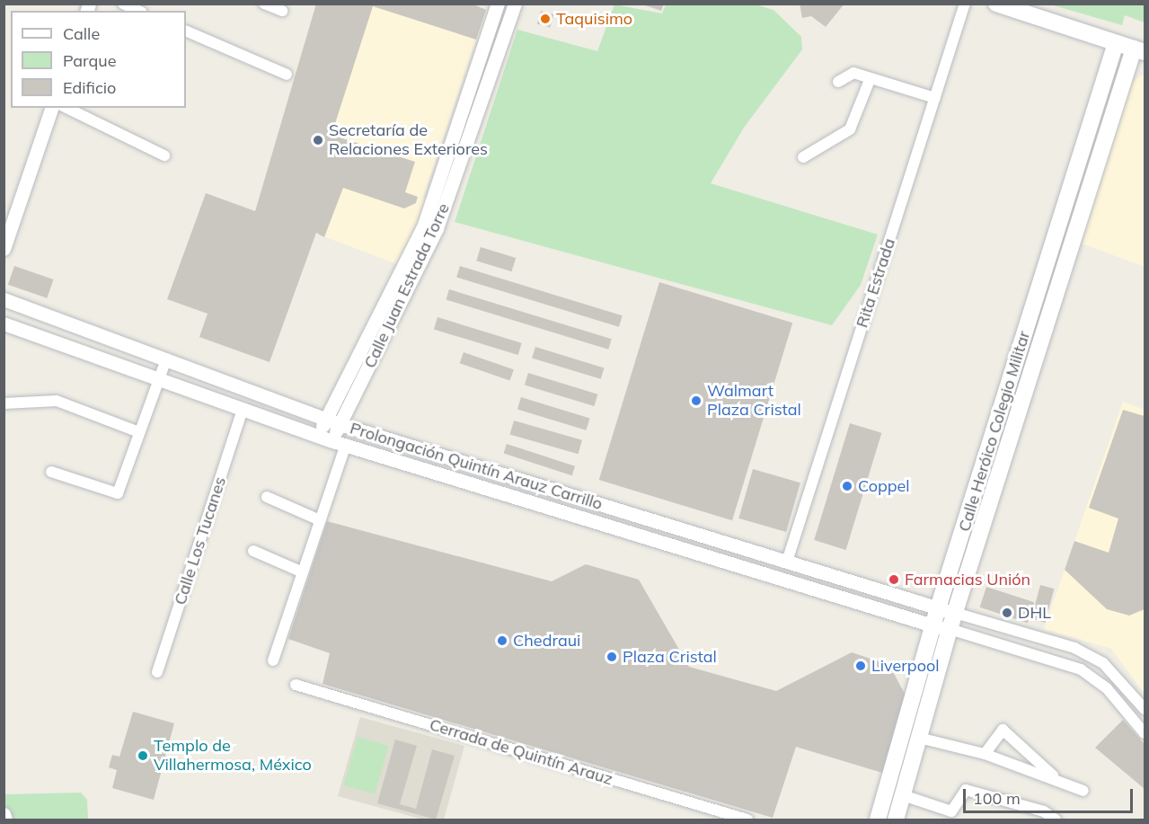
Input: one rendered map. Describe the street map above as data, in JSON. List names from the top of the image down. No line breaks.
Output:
{"streets":{"main road":["Calle Heróico Colegio Militar"],"street":["Rita Estrada","Calle Juan Estrada Torre","Prolongación Quintín Arauz Carrillo","Calle Los Tucanes","Cerrada de Quintín Arauz"]},"crossings":[["Rita Estrada","Prolongación Quintín Arauz Carrillo"],["Calle Juan Estrada Torre","Prolongación Quintín Arauz Carrillo"],["Calle Heróico Colegio Militar","Prolongación Quintín Arauz Carrillo"],["Prolongación Quintín Arauz Carrillo","Calle Los Tucanes"]],"places":["Taquisimo","Secretaría de Relaciones Exteriores","Walmart Plaza Cristal","Coppel","Farmacias Unión","DHL","Chedraui","Plaza Cristal","Liverpool","Templo de Villahermosa, México"],"legend":["Calle","Parque","Edificio"],"scale_bar":"100 m"}
